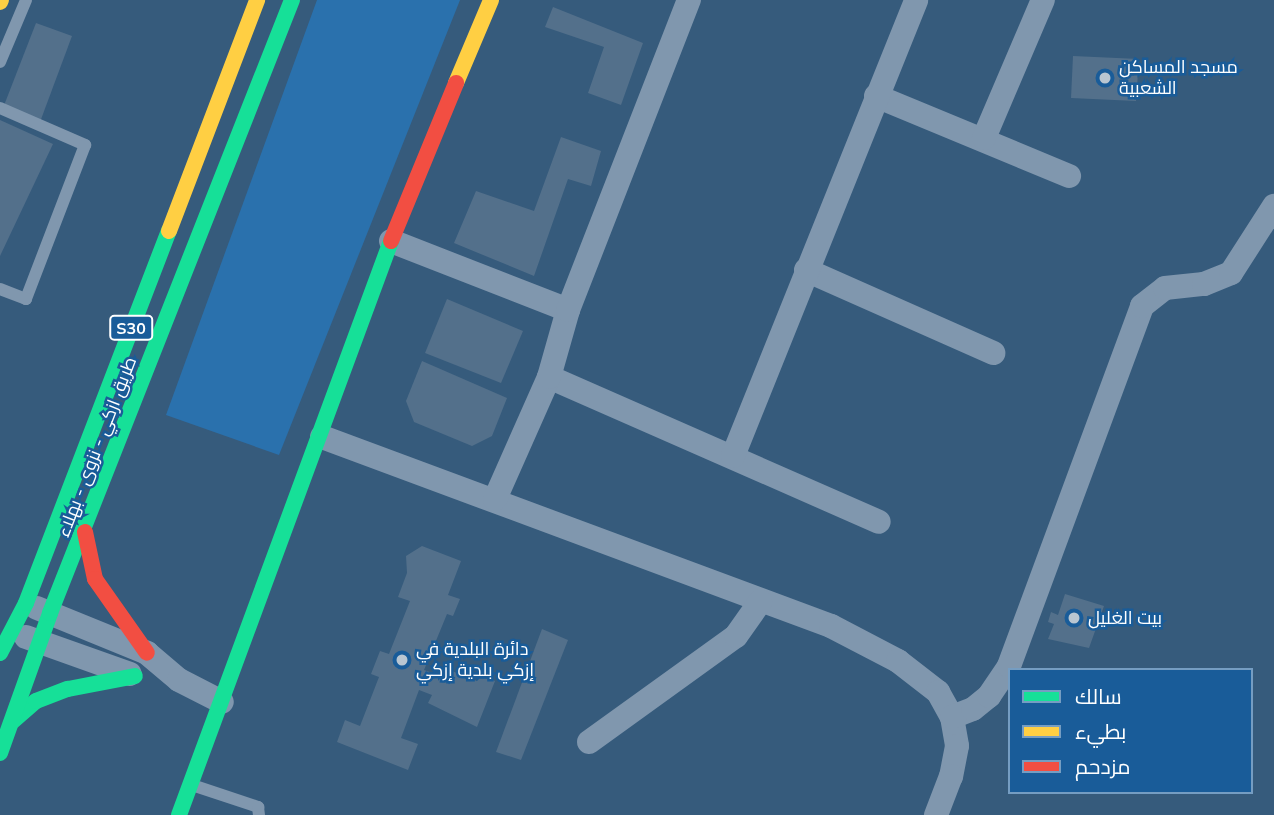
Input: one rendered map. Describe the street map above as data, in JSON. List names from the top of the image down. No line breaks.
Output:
{"streets":{"main road":["S30","طريق ازكي - نزوى - بهلاء"]},"places":["مسجد المساكن الشعبية","بيت الغليل","دائرة البلدية في إزكي بلدية إزكي"],"legend":["سالك","بطيء","مزدحم"]}
